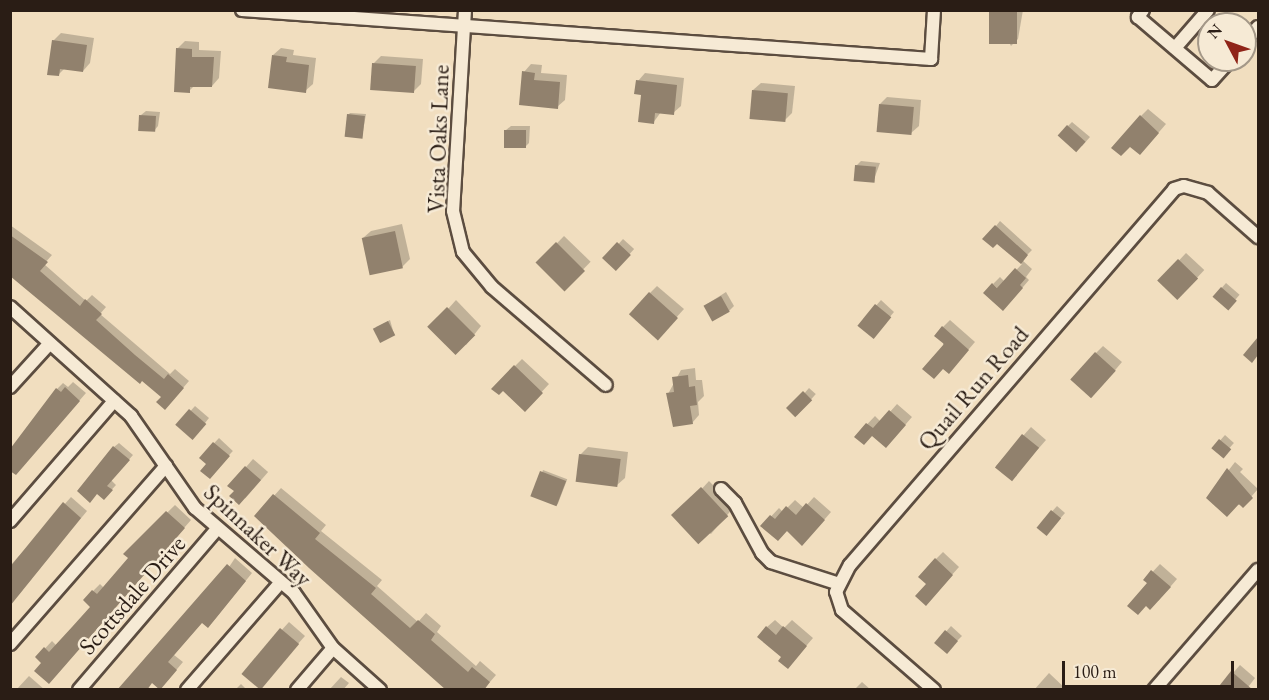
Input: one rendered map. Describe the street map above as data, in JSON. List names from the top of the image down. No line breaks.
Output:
{"streets":{"street":["Vista Oaks Lane","Quail Run Road","Spinnaker Way","Scottsdale Drive"]},"crossings":[["Spinnaker Way","Scottsdale Drive"]],"scale_bar":"100 m","north":"top left"}
